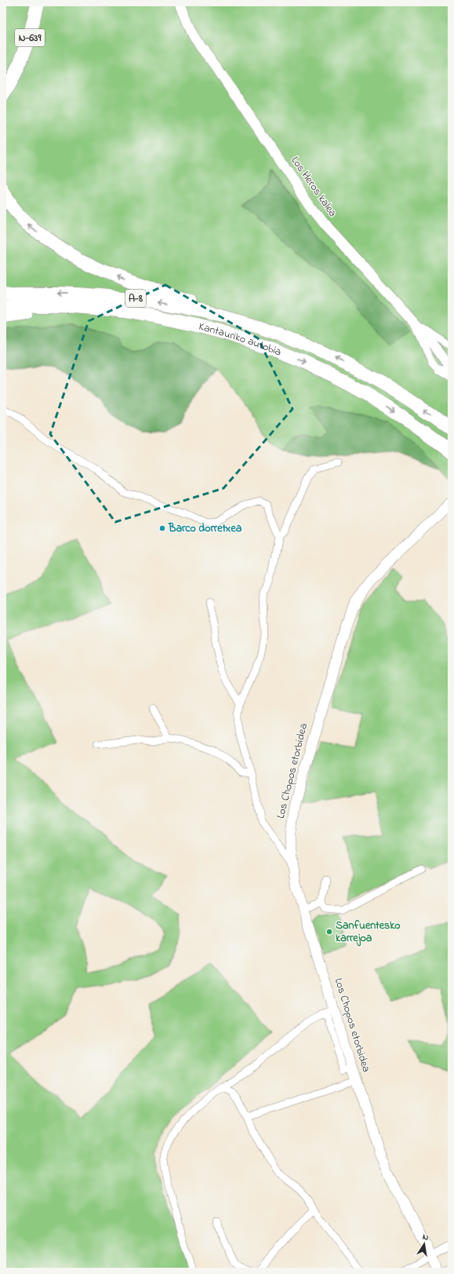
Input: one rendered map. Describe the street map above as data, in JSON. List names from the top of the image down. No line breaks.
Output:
{"streets":{"highway":["N-639","A-8","Kantauriko autobia"],"street":["Los Heros kalea","Los Chopos etorbidea"]},"places":["Barco dorretxea","Sanfuentesko karrejoa"],"north":"top"}
